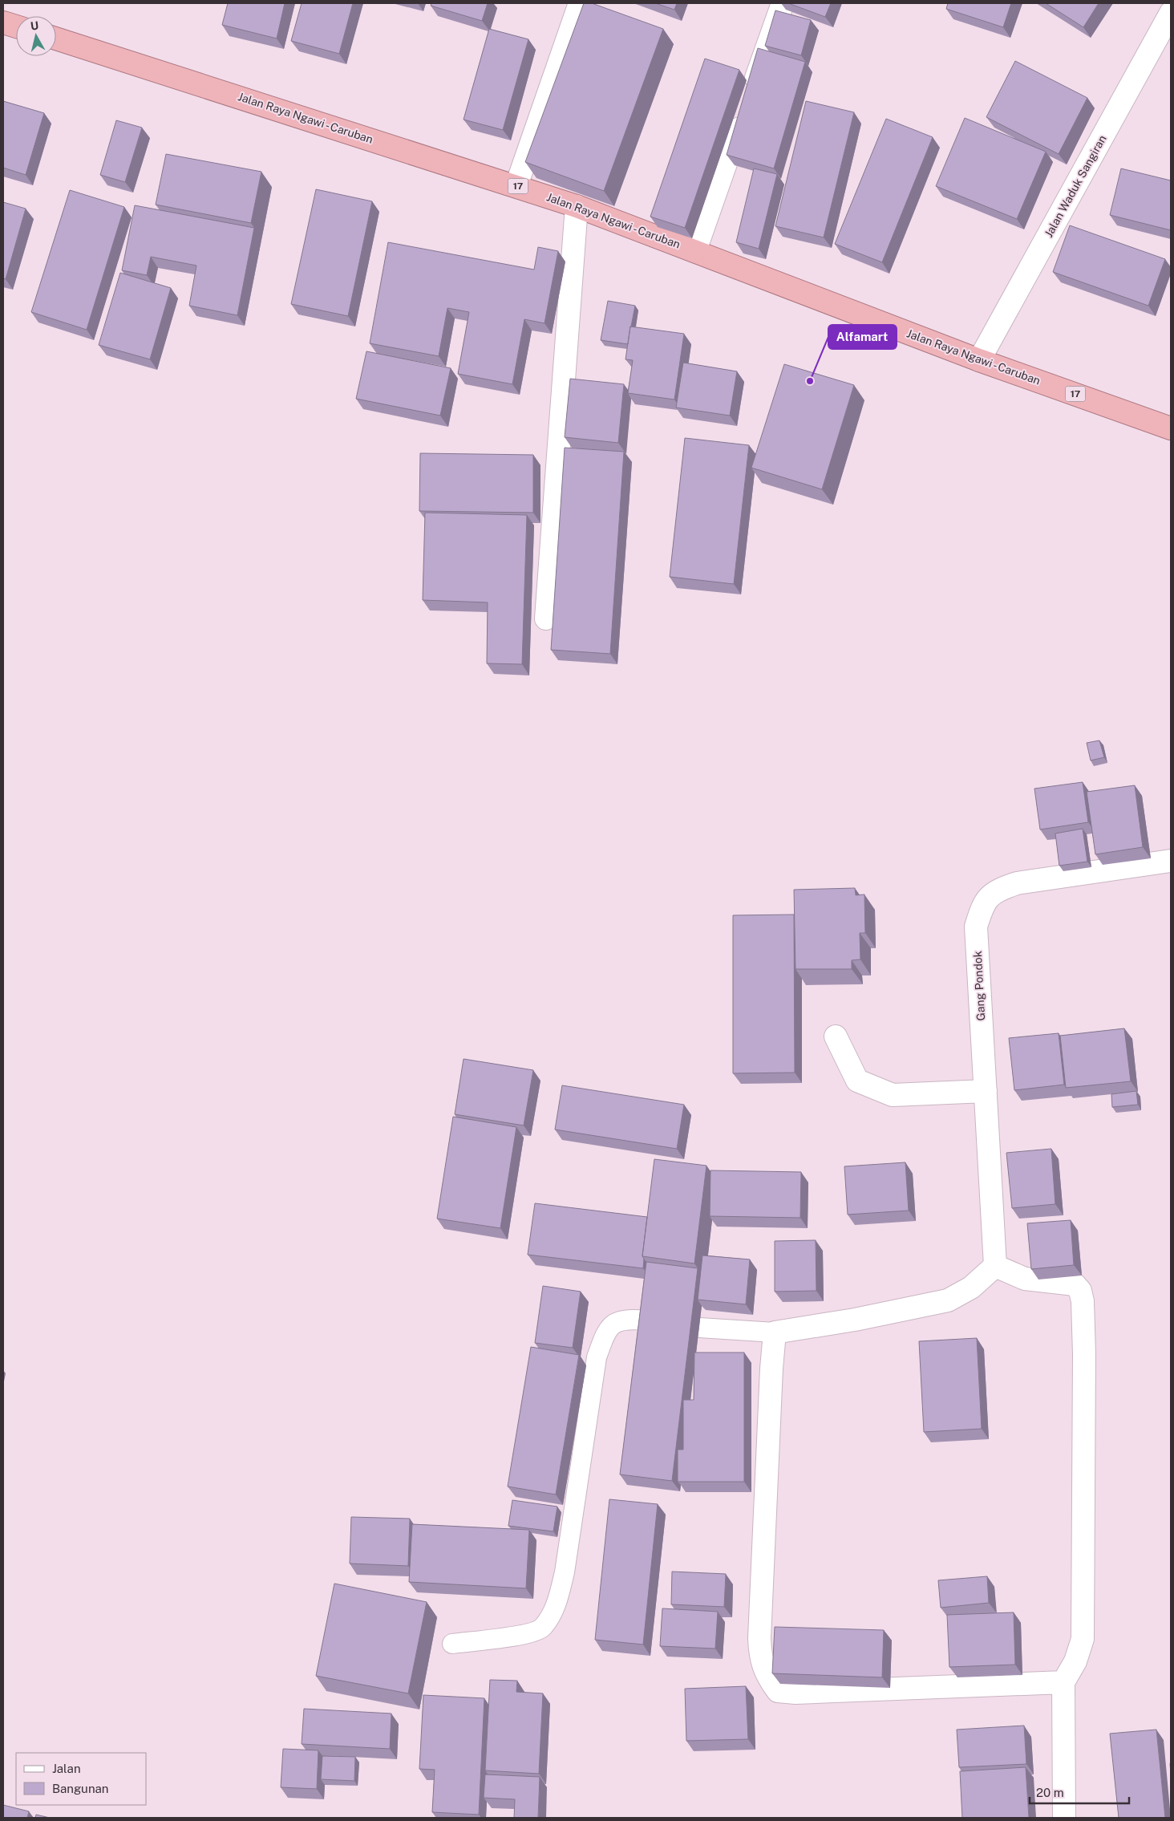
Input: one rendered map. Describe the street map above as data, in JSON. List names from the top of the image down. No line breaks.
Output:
{"streets":{"highway":["Jalan Raya Ngawi - Caruban","17"],"street":["Jalan Waduk Sangiran","Gang Pondok"]},"crossings":[["Jalan Raya Ngawi - Caruban","Jalan Waduk Sangiran"]],"places":["Alfamart"],"legend":["Jalan","Bangunan"],"scale_bar":"20 m","north":"top"}
